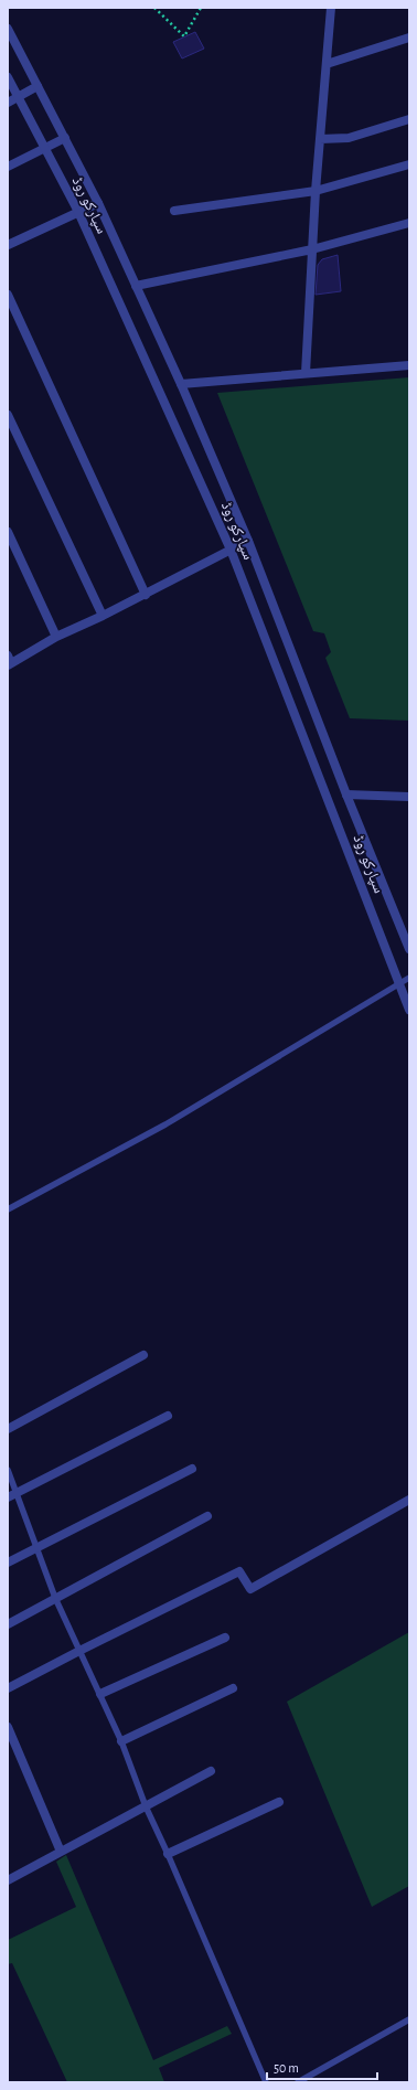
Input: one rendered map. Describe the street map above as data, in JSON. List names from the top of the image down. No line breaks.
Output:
{"streets":{"street":["سپارکو روڈ"]},"scale_bar":"50 m"}
